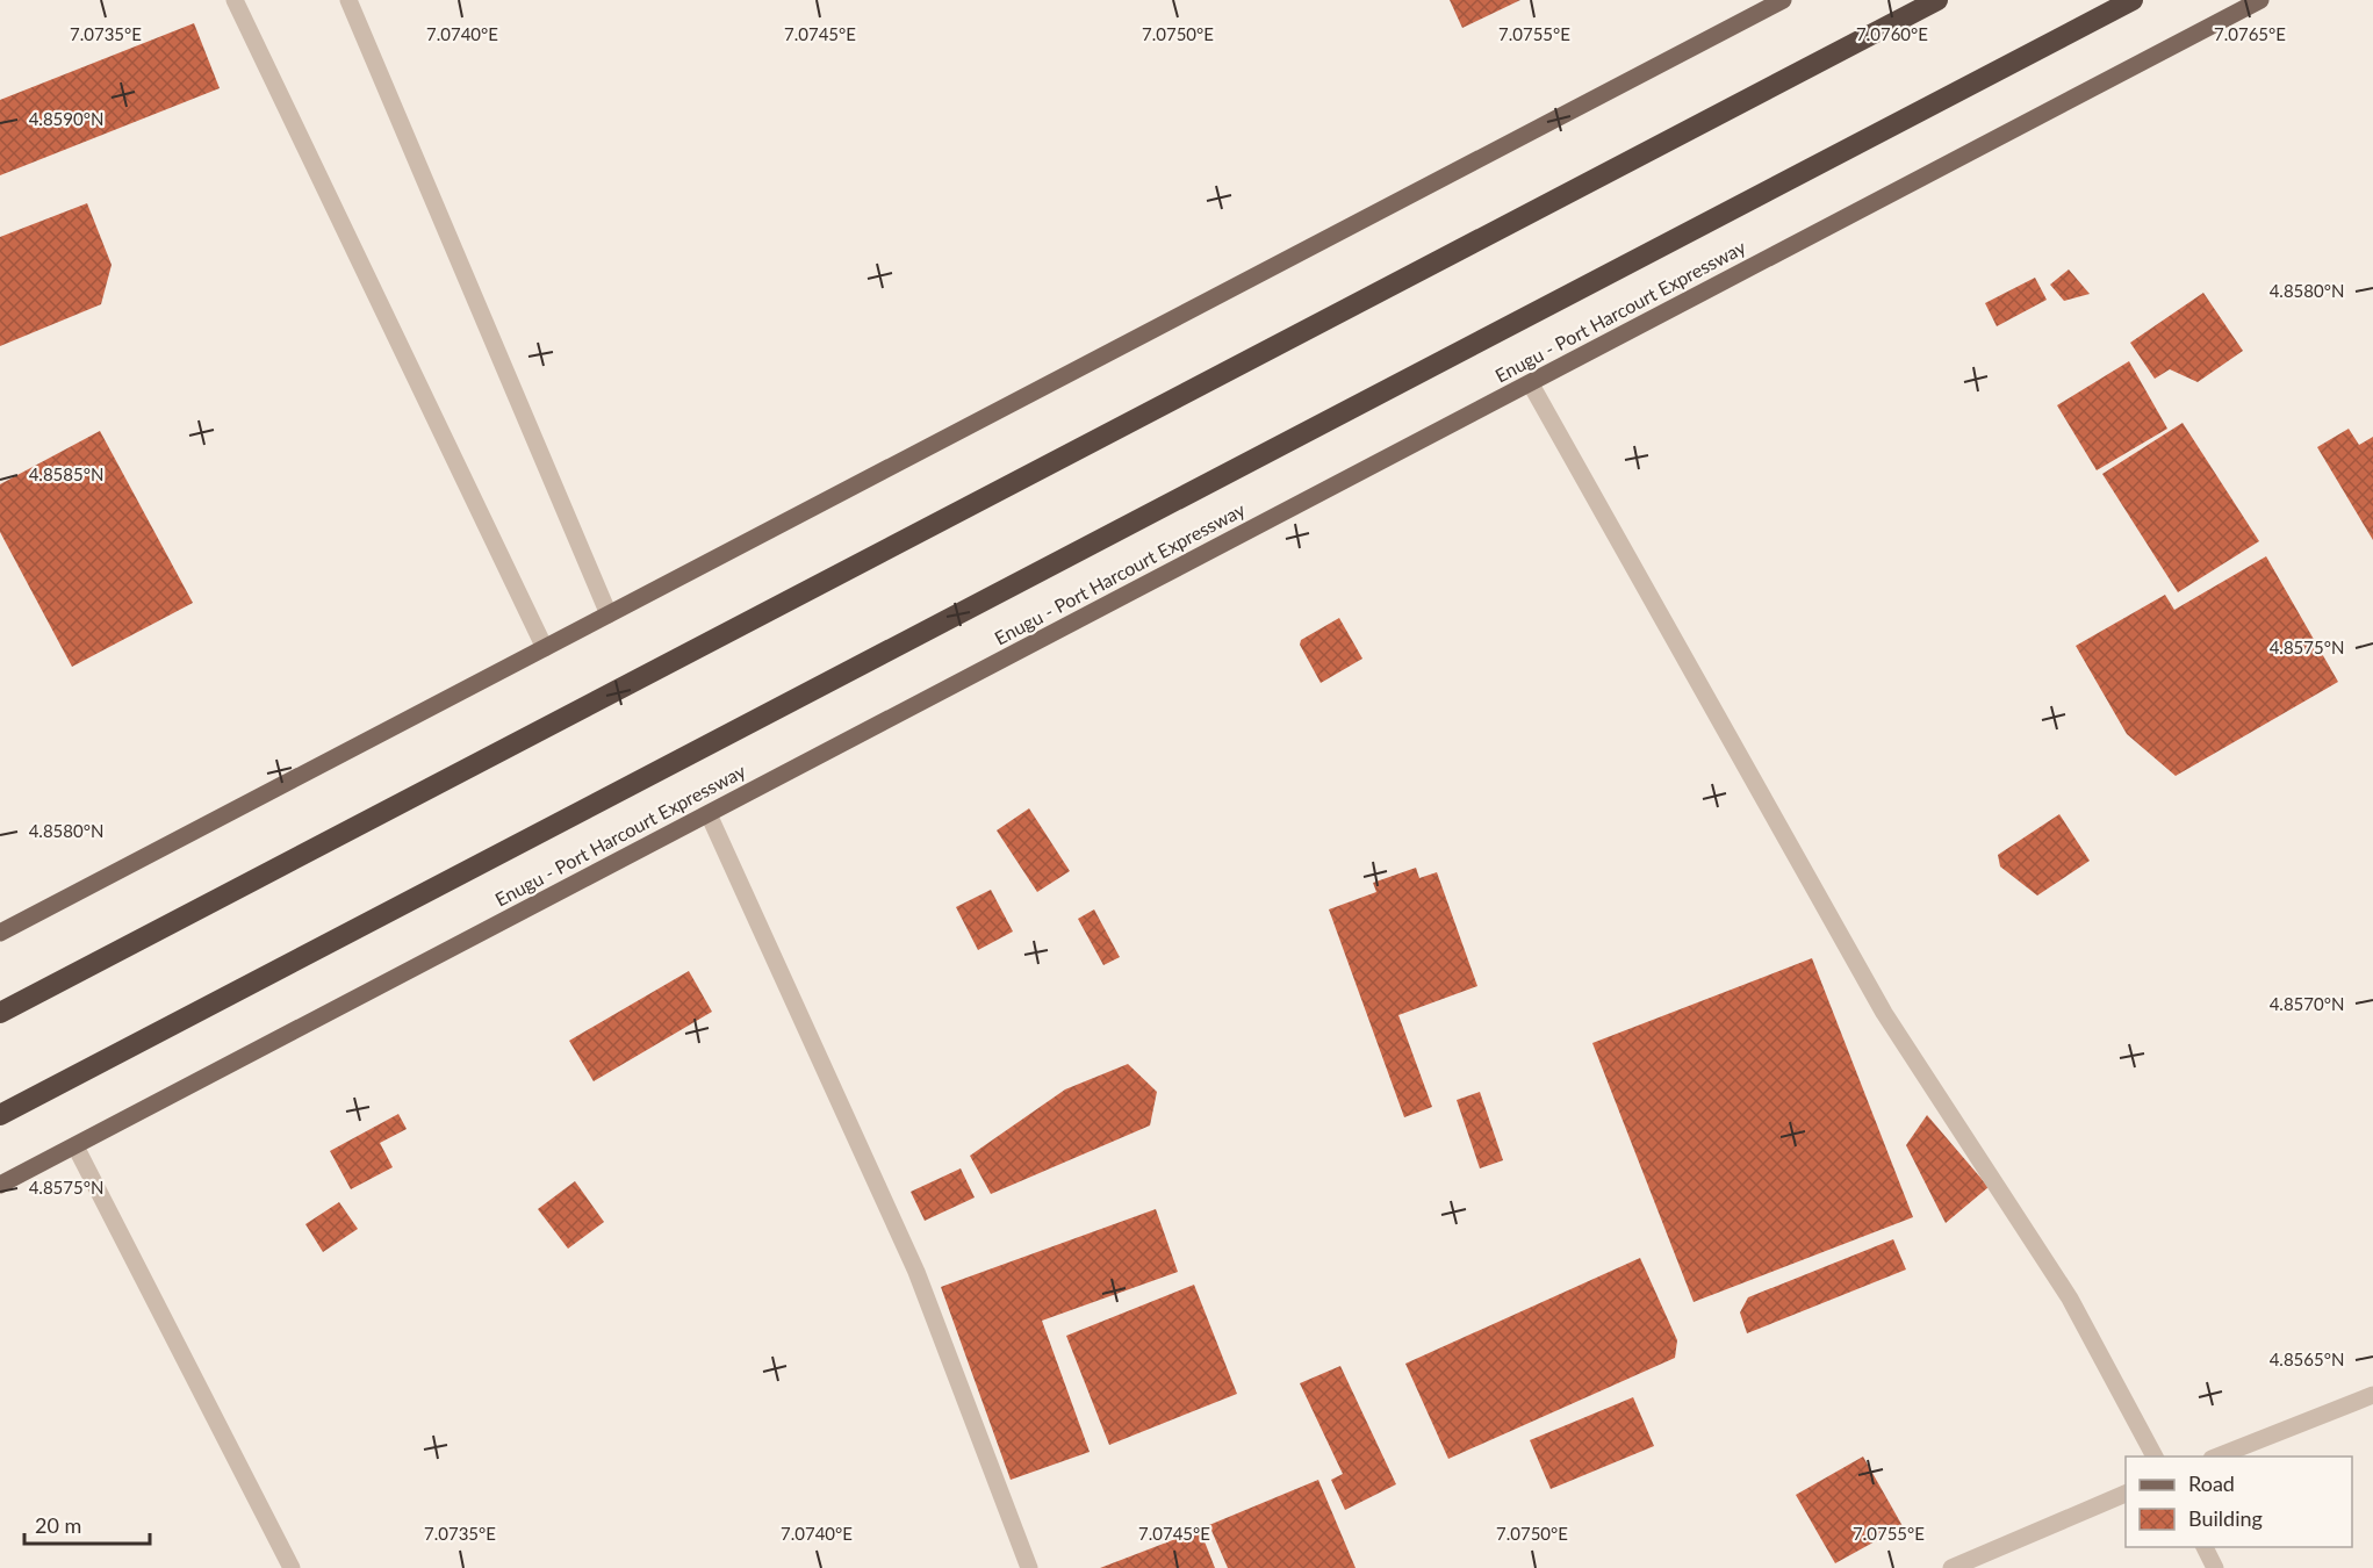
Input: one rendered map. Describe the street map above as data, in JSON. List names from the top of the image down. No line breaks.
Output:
{"streets":{"highway":["Enugu - Port Harcourt Expressway"]},"legend":["Road","Building"],"scale_bar":"20 m","coordinates":["7.0735°E","7.0740°E","7.0745°E","7.0750°E","7.0755°E","7.0760°E","7.0765°E","4.8590°N","4.8580°N","4.8585°N","4.8575°N","4.8570°N","4.8565°N"]}
